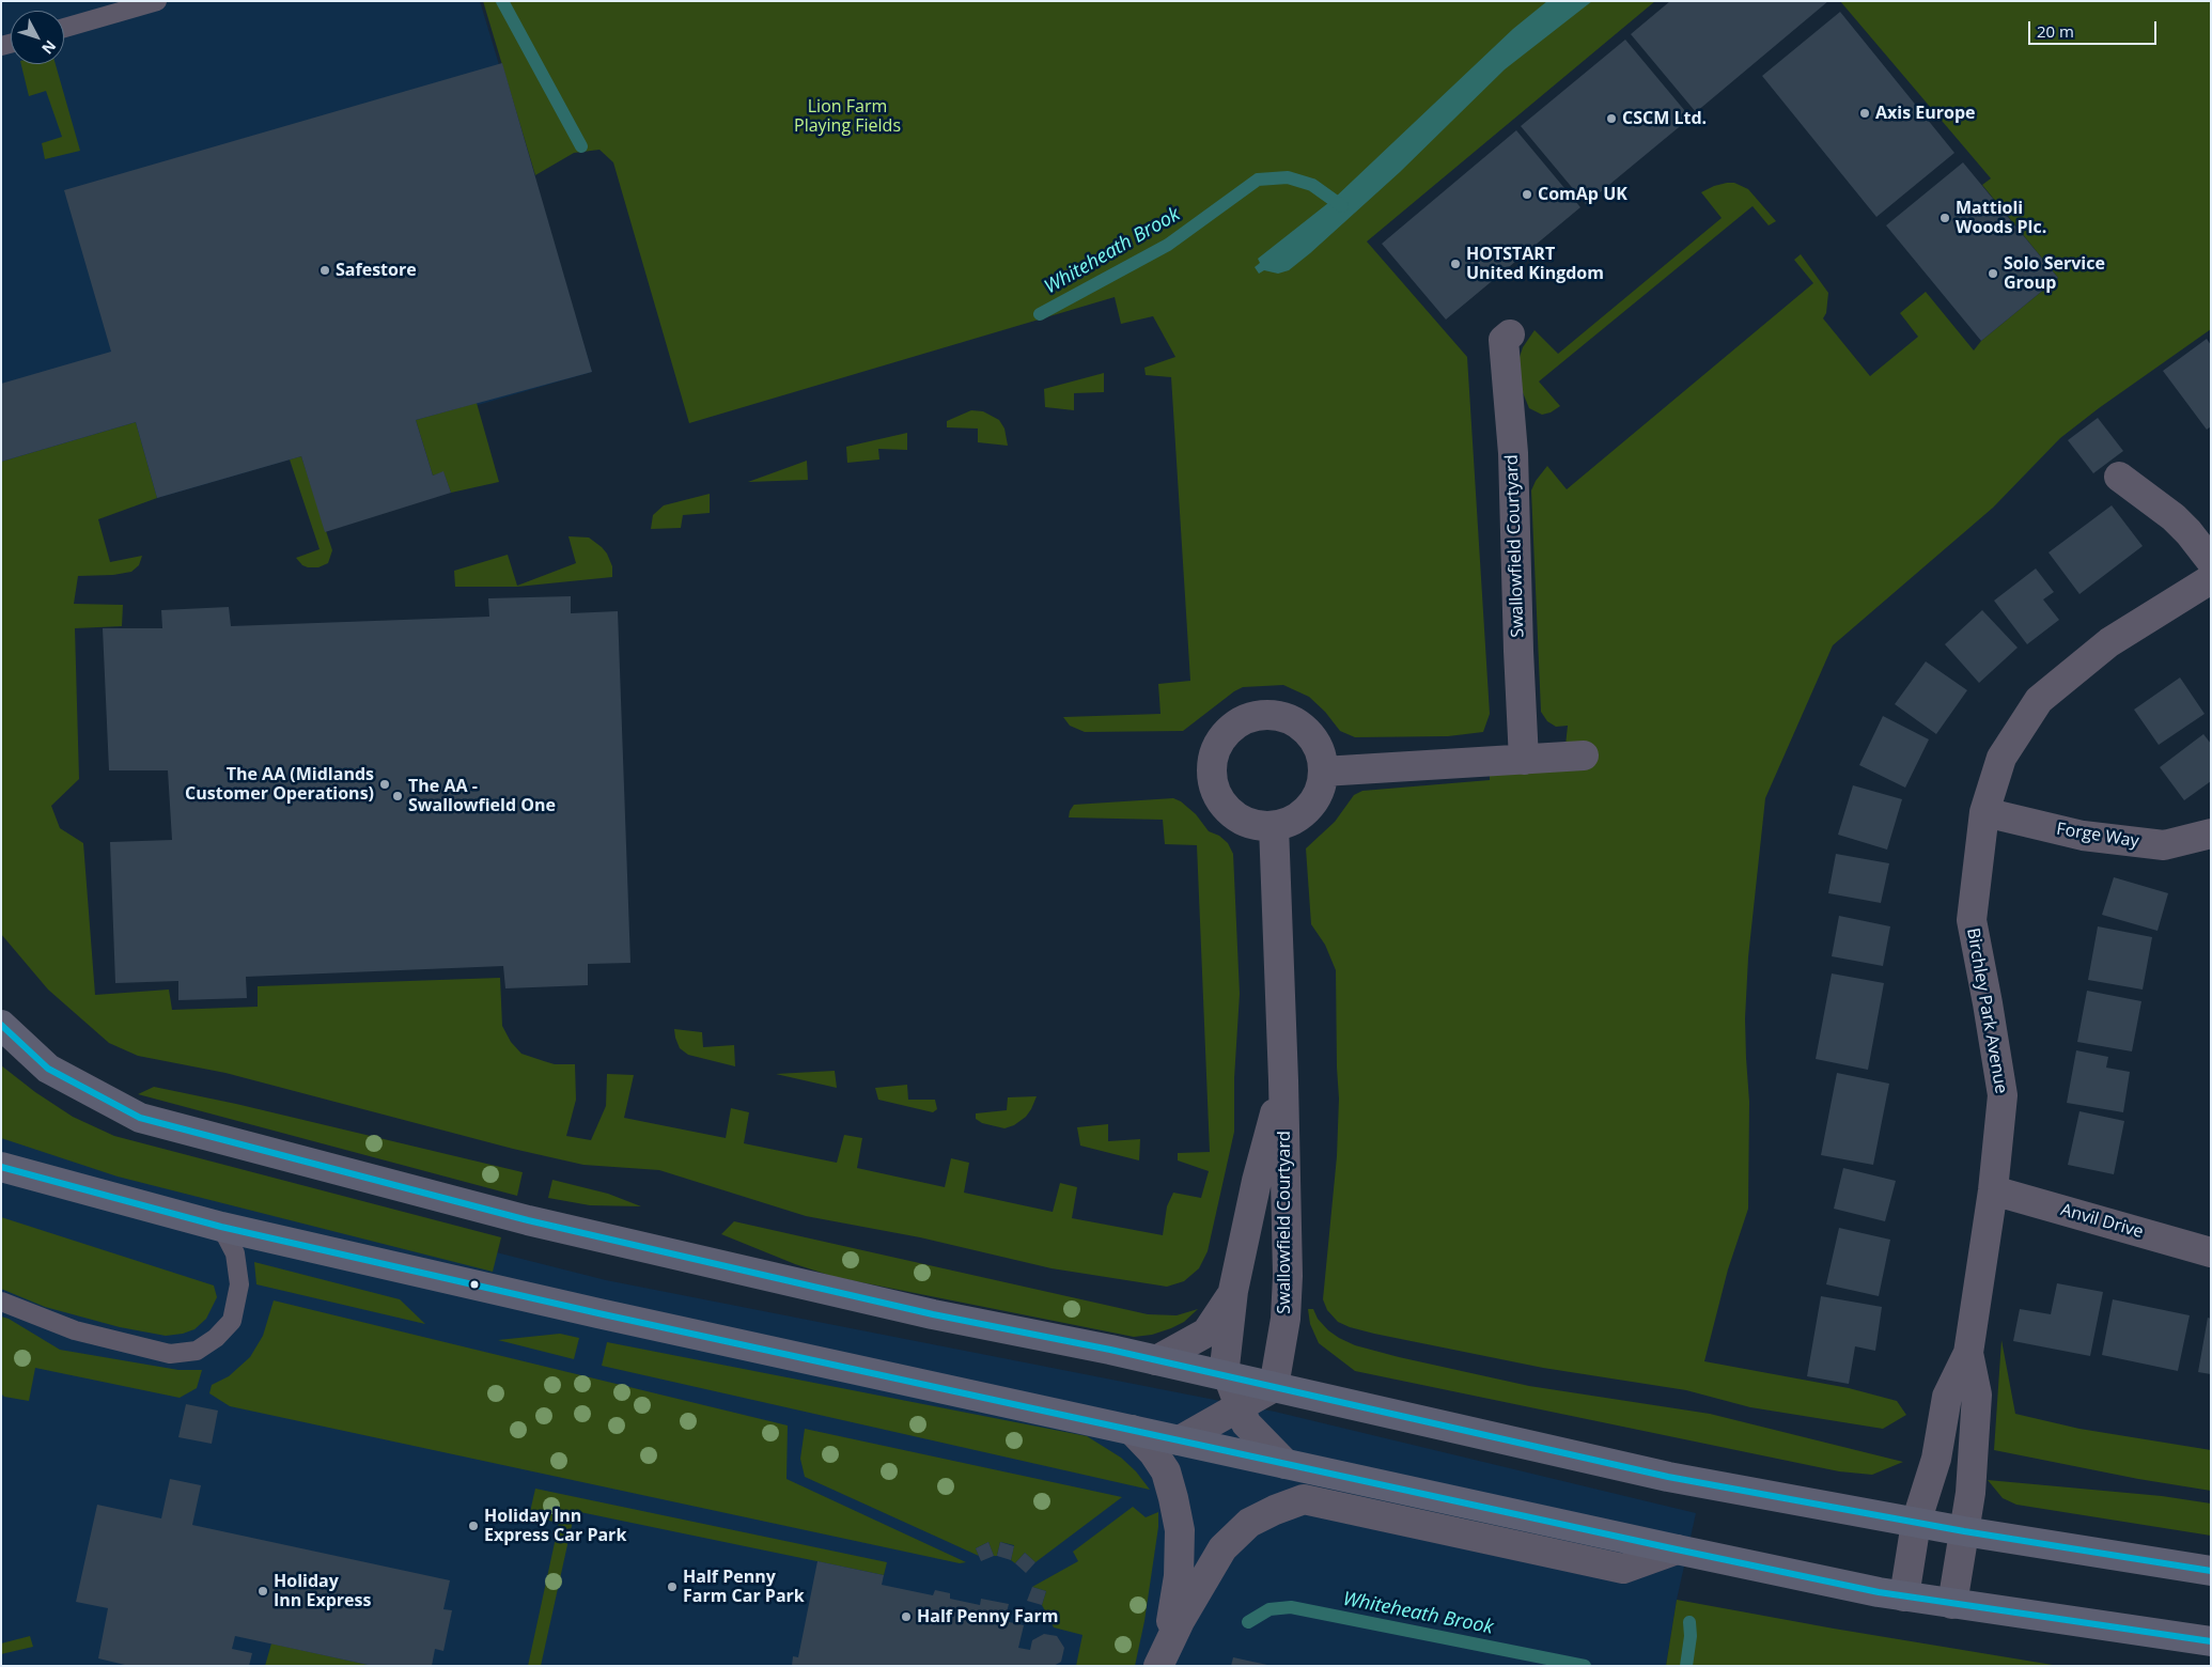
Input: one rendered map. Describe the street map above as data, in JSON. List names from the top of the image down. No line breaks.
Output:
{"streets":{"street":["Swallowfield Courtyard","Forge Way","Birchley Park Avenue","Anvil Drive"]},"crossings":[["Forge Way","Birchley Park Avenue"],["Birchley Park Avenue","Anvil Drive"]],"water":["Whiteheath Brook"],"parks":["Lion Farm Playing Fields"],"places":["Axis Europe","CSCM Ltd.","ComAp UK","Mattioli Woods Plc.","HOTSTART United Kingdom","Safestore","Solo Service Group","The AA (Midlands Customer Operations)","The AA - Swallowfield One","Holiday Inn Express Car Park","Half Penny Farm Car Park","Holiday Inn Express","Half Penny Farm"],"scale_bar":"20 m","north":"bottom right"}
